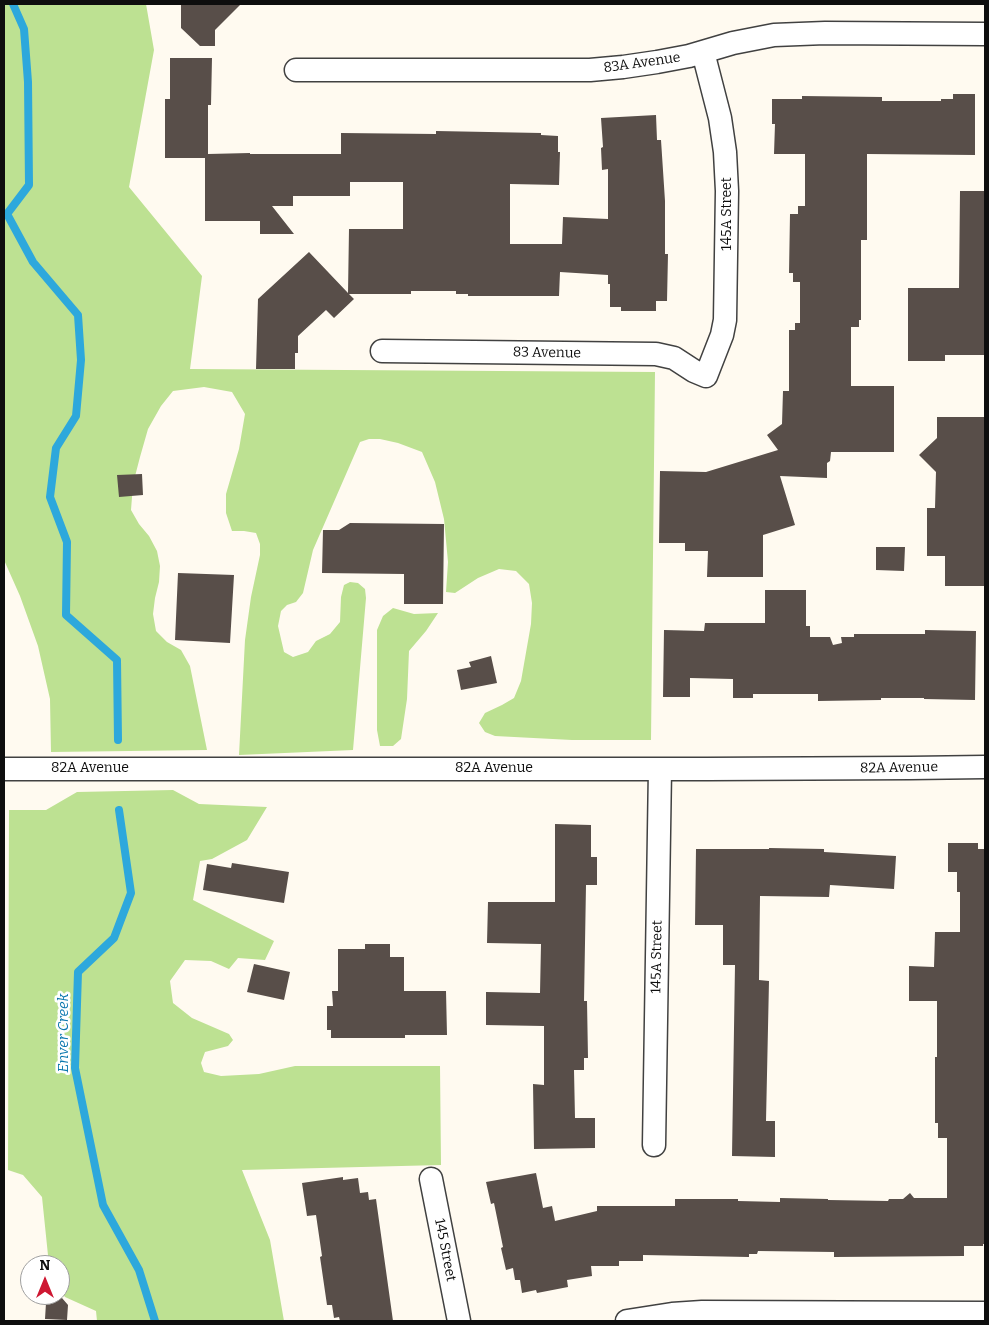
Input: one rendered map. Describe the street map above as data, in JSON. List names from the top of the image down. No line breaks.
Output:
{"streets":{"street":["83A Avenue","145A Street","83 Avenue","82A Avenue","145 Street"]},"crossings":[["83A Avenue","145A Street"],["145A Street","83 Avenue"],["145A Street","82A Avenue"]],"water":["Enver Creek"],"north":"top"}
